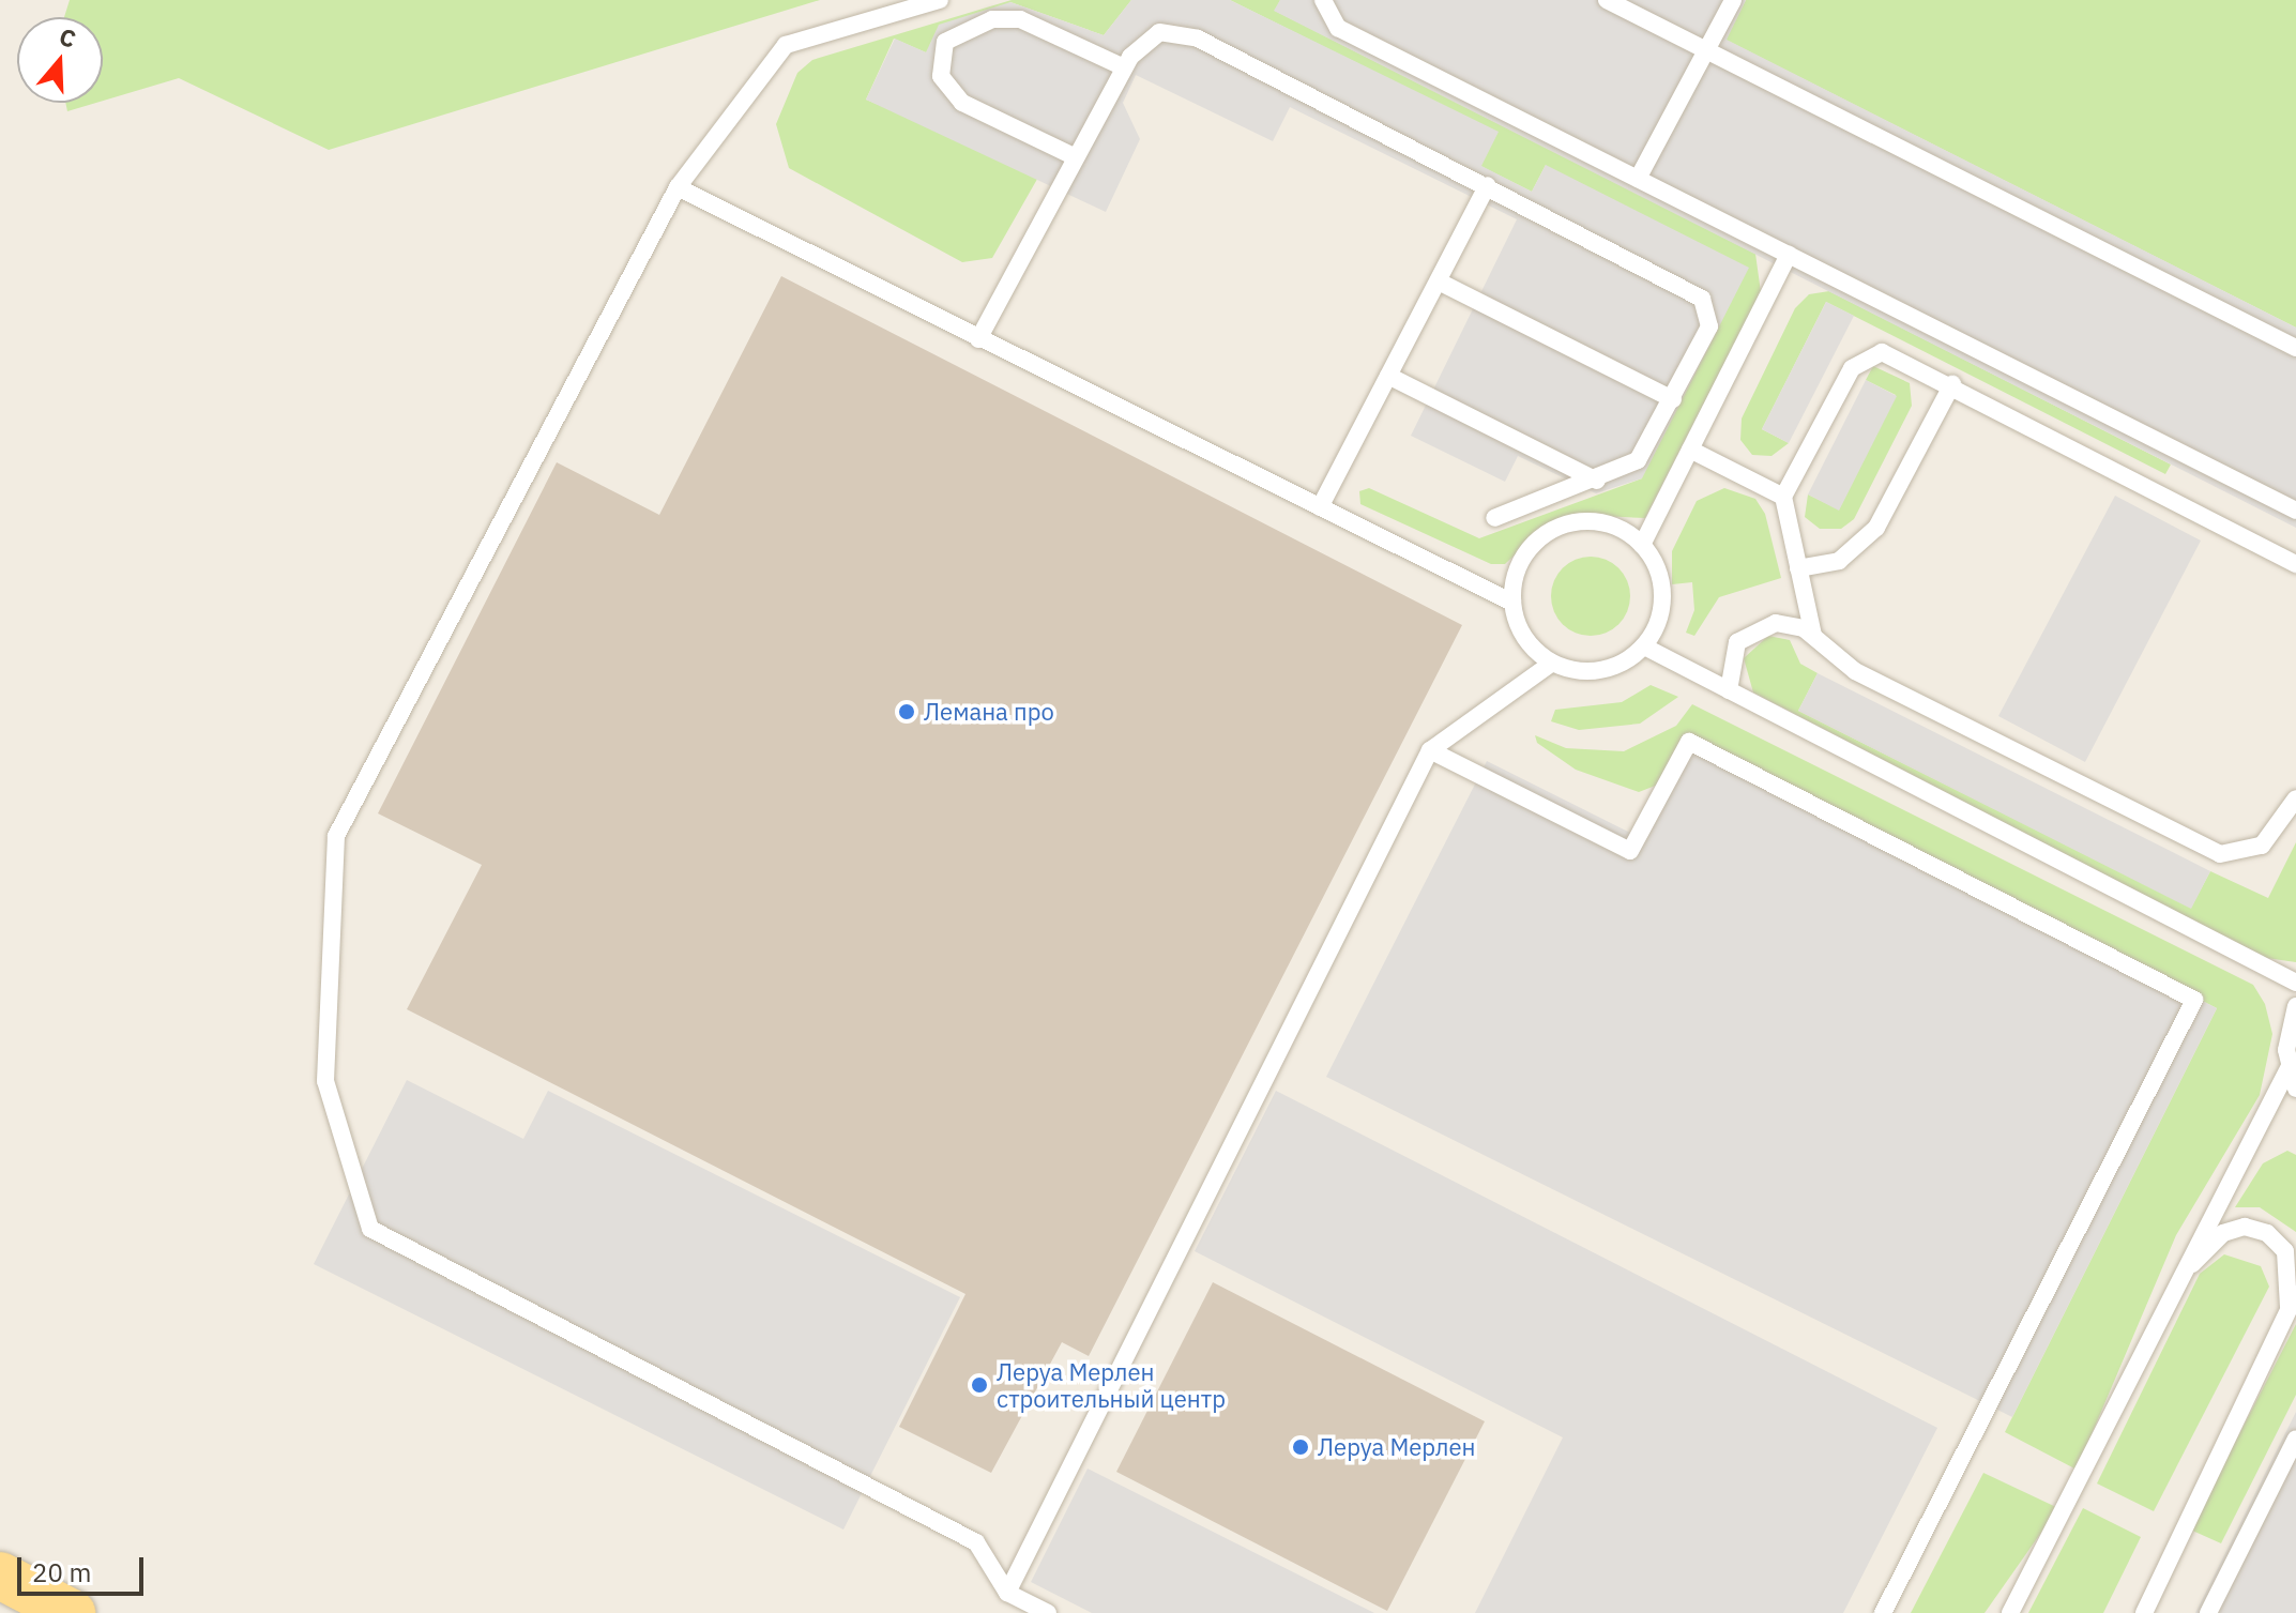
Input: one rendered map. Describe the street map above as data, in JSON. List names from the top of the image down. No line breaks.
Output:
{"places":["Лемана про","Леруа Мерлен строительный центр","Леруа Мерлен"],"scale_bar":"20 m","north":"top"}
